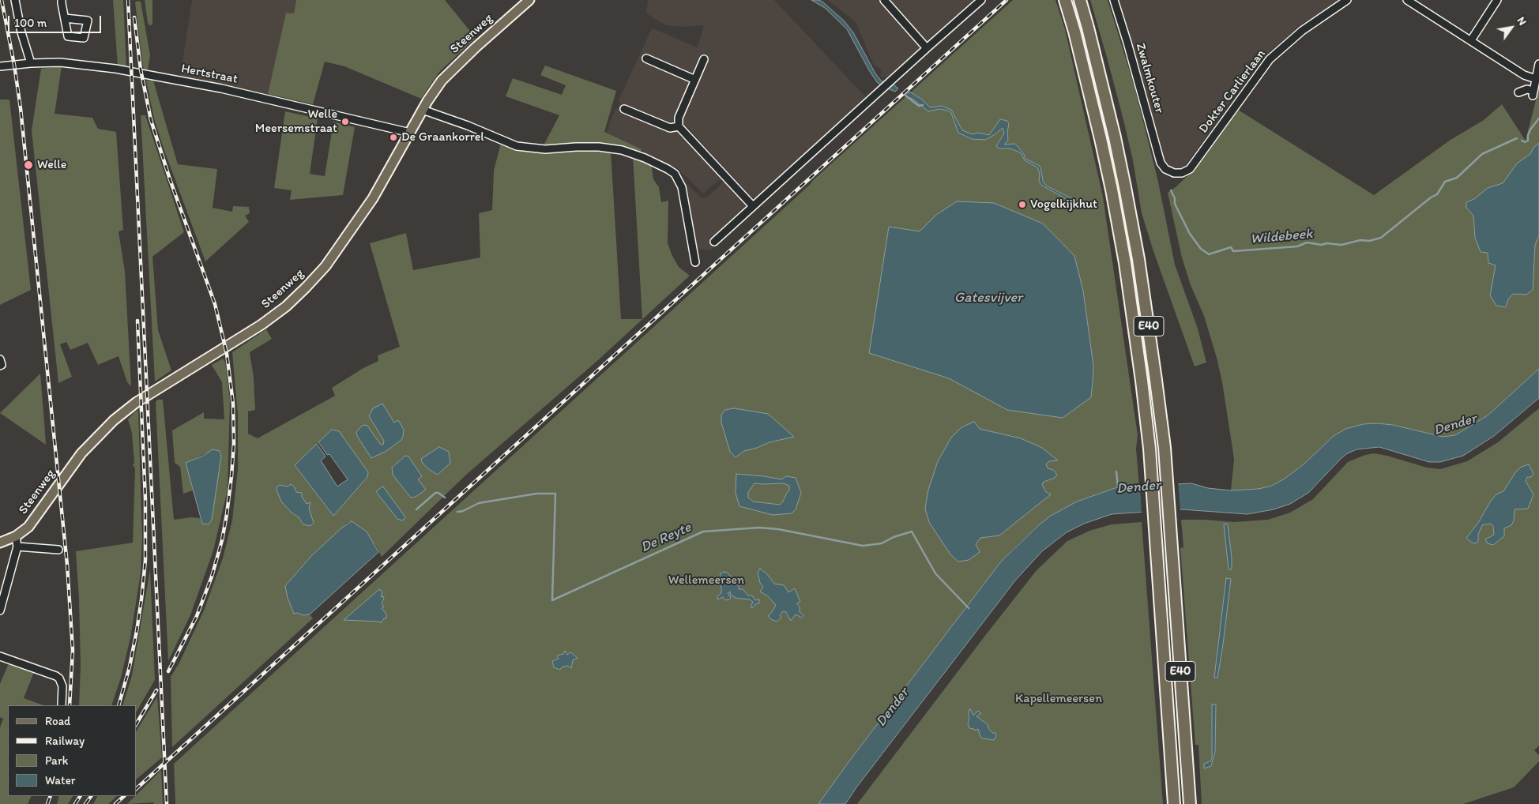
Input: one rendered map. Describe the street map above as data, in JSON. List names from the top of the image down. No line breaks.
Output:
{"streets":{"highway":["E40"],"main road":["Steenweg"],"street":["Hertstraat","Zwalmkouter","Dokter Carlierlaan"]},"crossings":[["Steenweg","Hertstraat"],["Zwalmkouter","Dokter Carlierlaan"]],"water":["Wildebeek","Gatesvijver","Dender","De Reyte"],"parks":["Wellemeersen","Kapellemeersen"],"places":["Welle Meersemstraat","De Graankorrel","Welle","Vogelkijkhut"],"legend":["Road","Railway","Park","Water"],"scale_bar":"100 m","north":"top right"}
